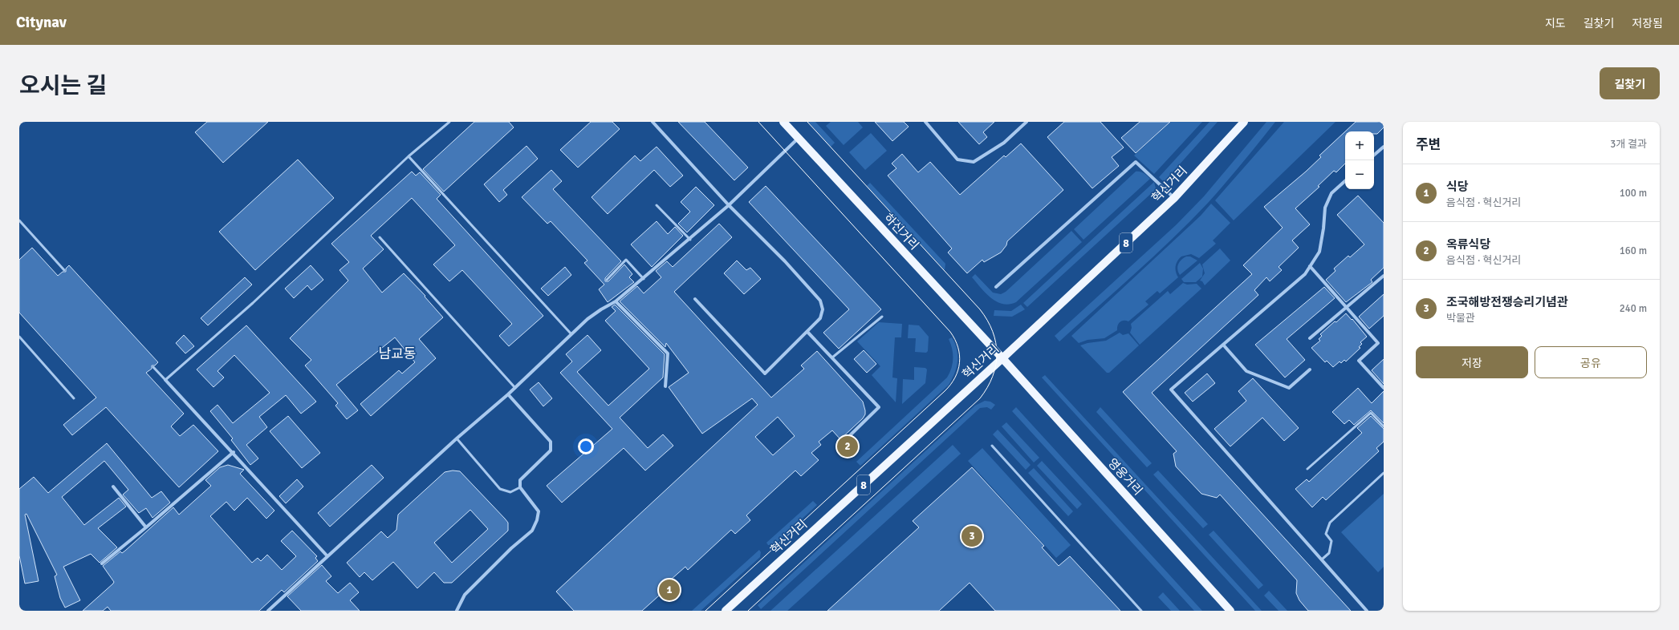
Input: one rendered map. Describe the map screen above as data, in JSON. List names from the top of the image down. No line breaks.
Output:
{"streets":{"main road":["혁신거리","하신거리","8","영웅거리"]},"crossings":[["혁신거리","하신거리"],["혁신거리","영웅거리"],["하신거리","영웅거리"]],"districts":["남교동"],"page":{"header":"Citynav","nav":["지도","길찾기","저장됨"],"title":"오시는 길","buttons":["길찾기",["저장","공유"]],"heading":["주변","3개 결과"],"map_buttons":["+","−"],"list":[{"mark":"1","name":"식당","note":"음식점 · 혁신거리","value":"100 m"},{"mark":"2","name":"옥류식당","note":"음식점 · 혁신거리","value":"160 m"},{"mark":"3","name":"조국해방전쟁승리기념관","note":"박물관","value":"240 m"}],"pins":["2","3","1"]}}
